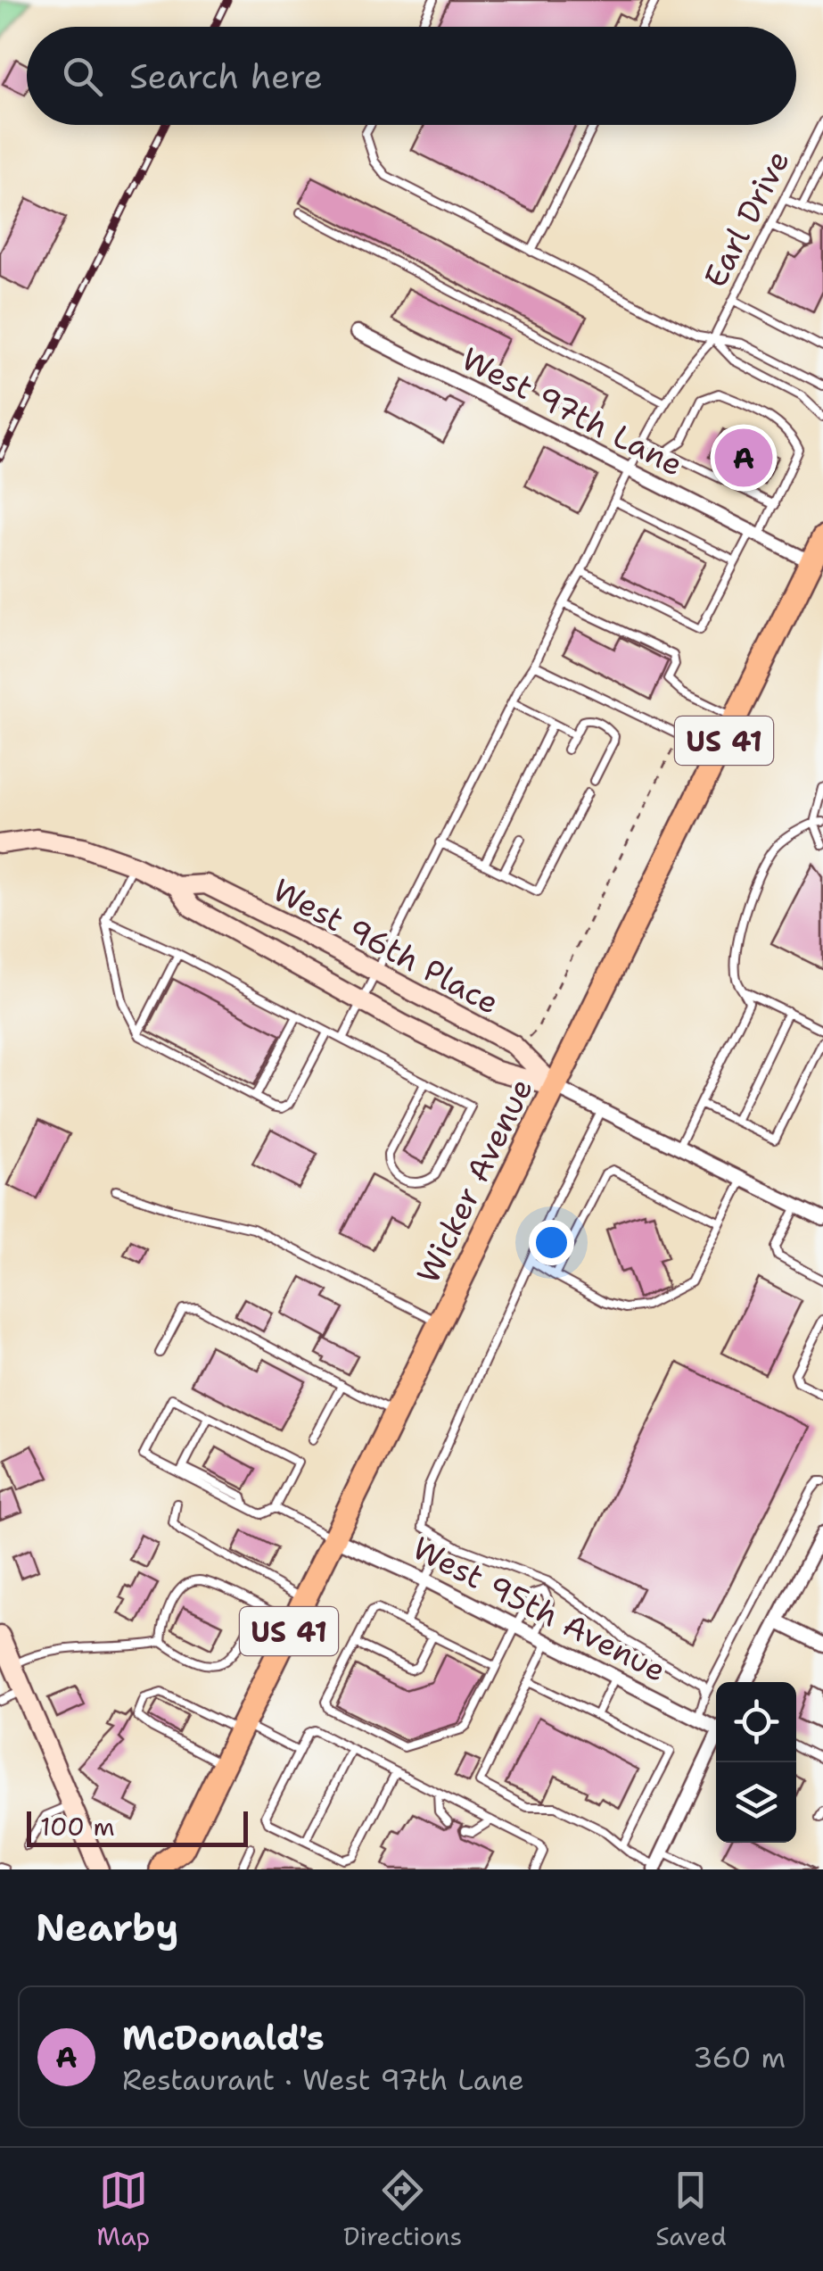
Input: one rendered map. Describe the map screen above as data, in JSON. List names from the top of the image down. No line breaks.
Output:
{"streets":{"highway":["US 41","Wicker Avenue"],"street":["West 97th Lane","West 96th Place","West 95th Avenue"],"lane":["Earl Drive"]},"crossings":[["Earl Drive","West 97th Lane"],["Earl Drive","West 96th Place"],["West 97th Lane","Wicker Avenue"],["West 96th Place","Wicker Avenue"],["Wicker Avenue","West 95th Avenue"]],"scale_bar":"100 m","page":{"search":"Search here","pins":"A","scale":"100 m","heading":"Nearby","list":[{"mark":"A","name":"McDonald's","note":"Restaurant · West 97th Lane","value":"360 m"}],"nav":["Map","Directions","Saved"]}}
